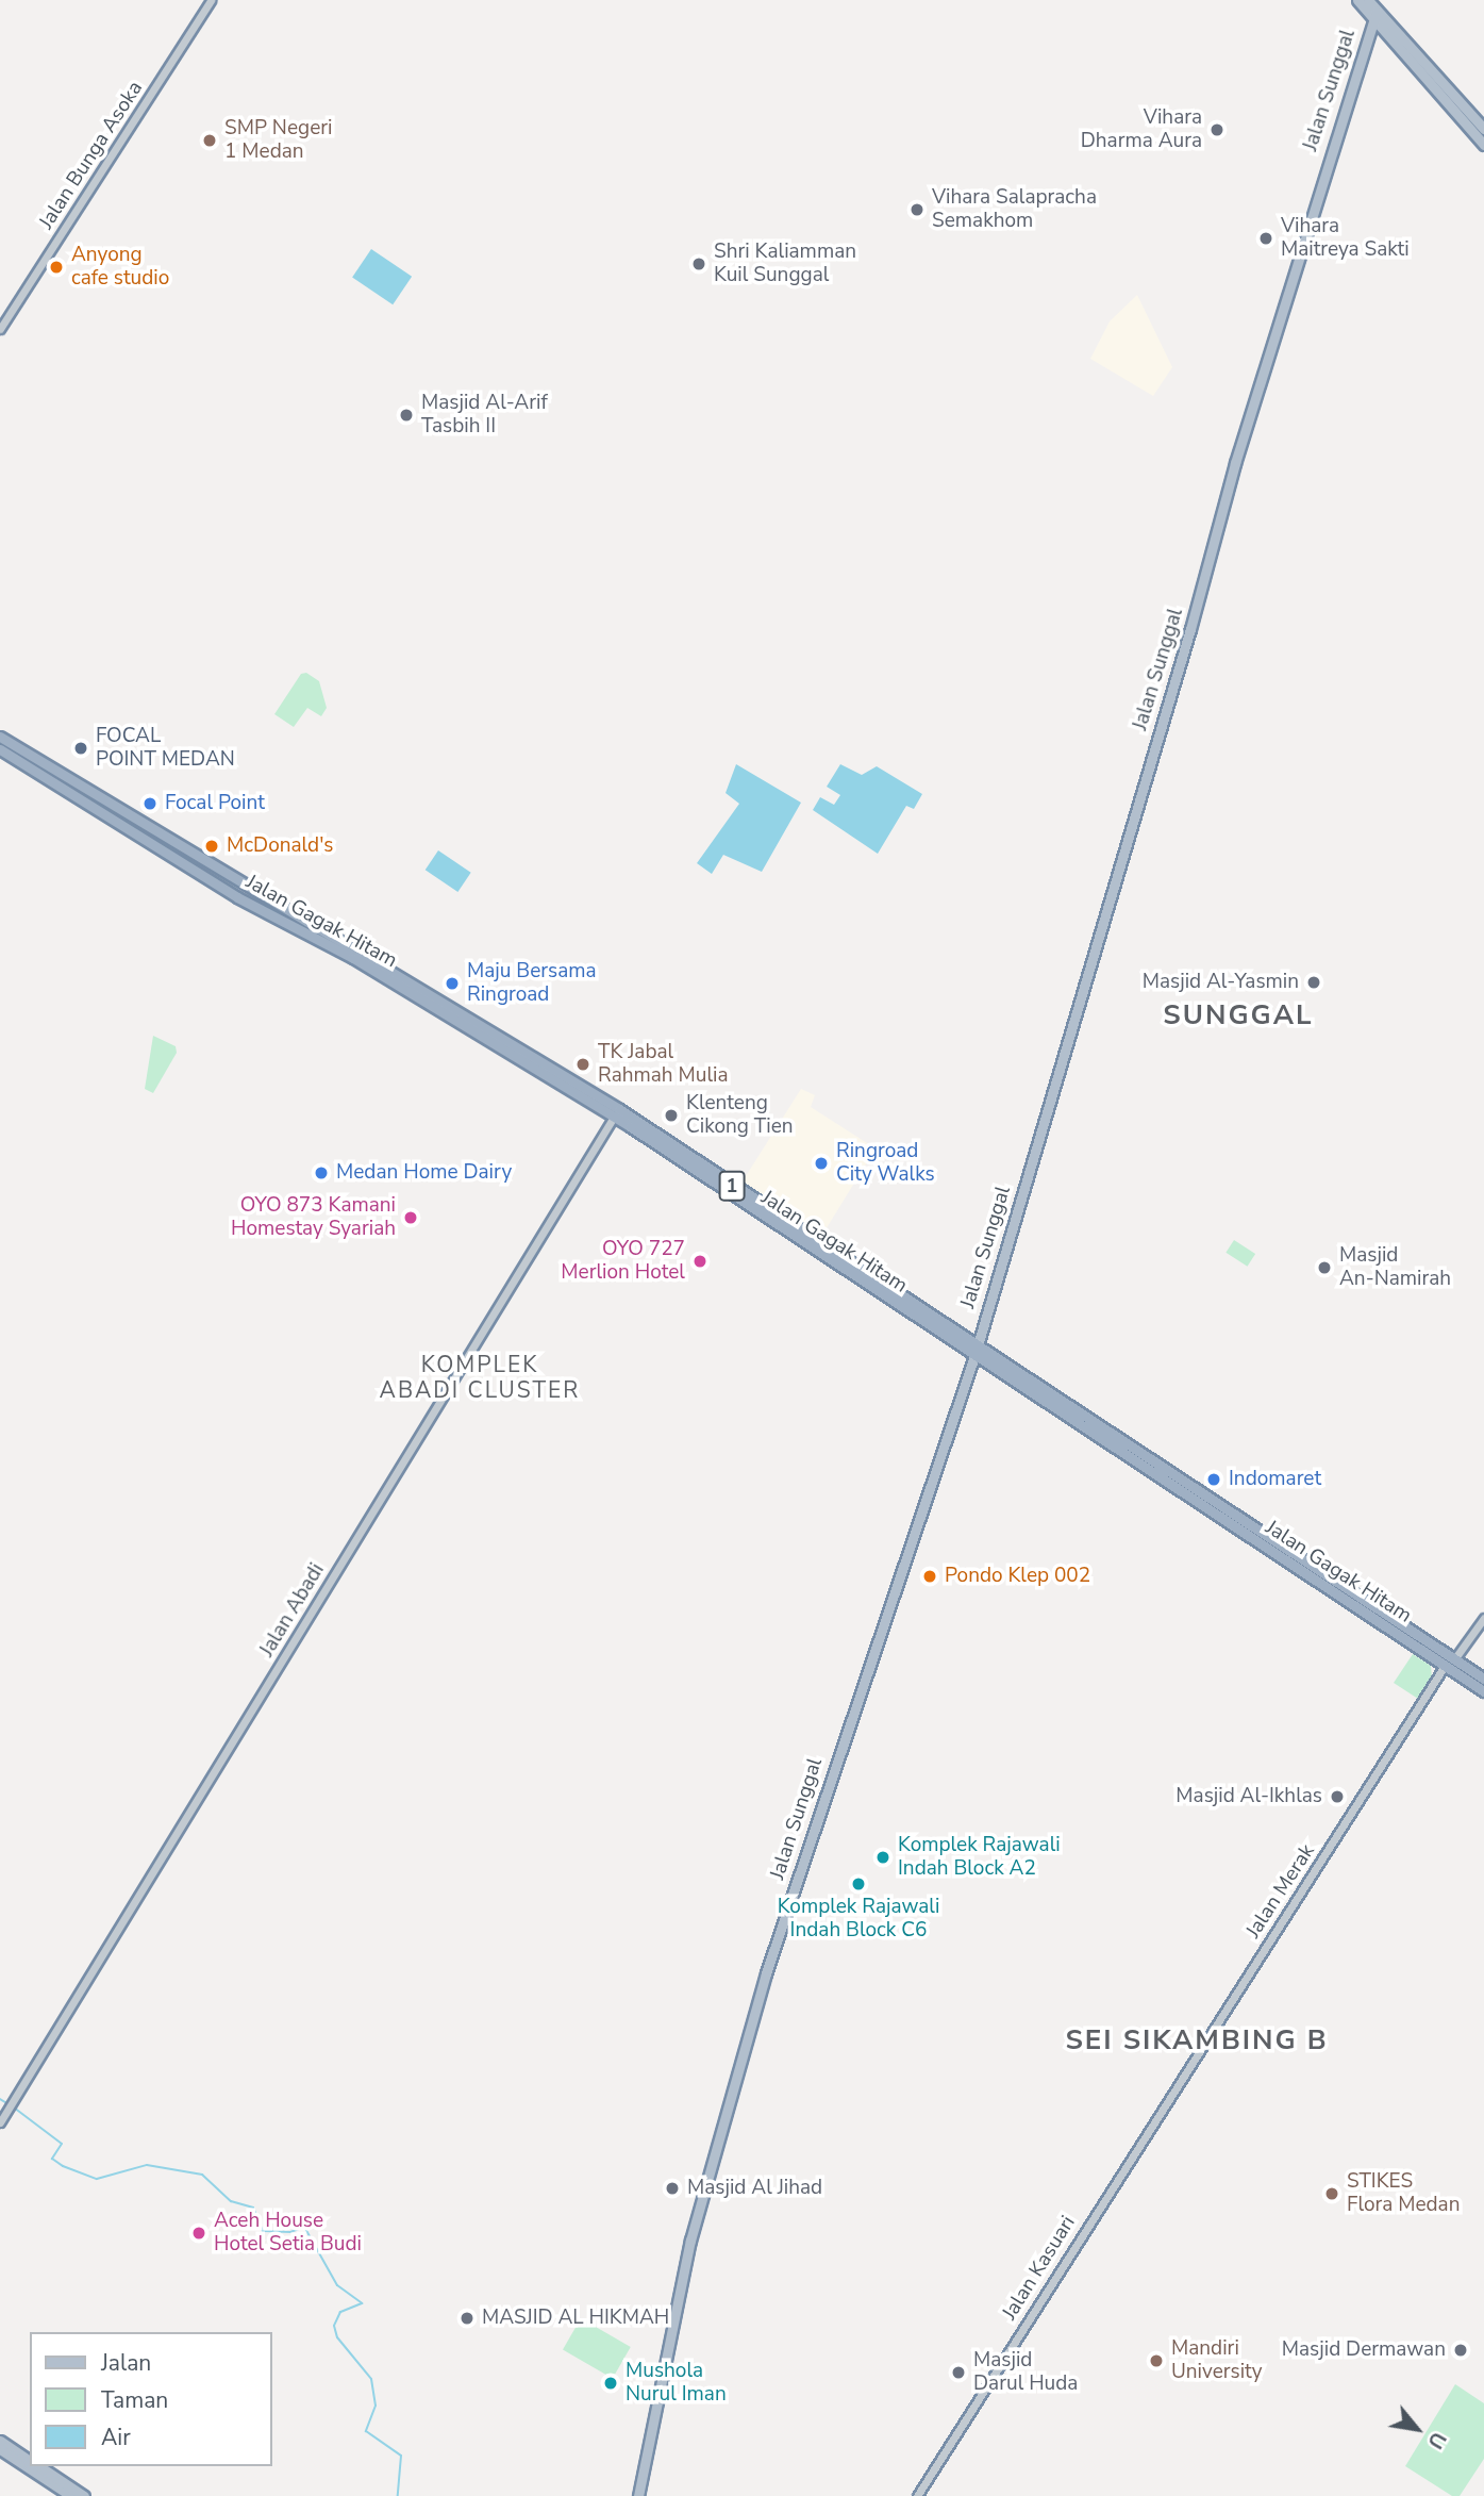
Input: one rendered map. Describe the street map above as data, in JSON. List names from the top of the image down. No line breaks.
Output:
{"streets":{"highway":["Jalan Gagak Hitam","1"],"main road":["Jalan Sunggal"],"street":["Jalan Bunga Asoka","Jalan Abadi","Jalan Merak","Jalan Kasuari"]},"crossings":[["Jalan Sunggal","Jalan Gagak Hitam"],["Jalan Gagak Hitam","Jalan Abadi"],["Jalan Gagak Hitam","Jalan Merak"],["Jalan Merak","Jalan Kasuari"]],"districts":["SUNGGAL","KOMPLEK ABADI CLUSTER","SEI SIKAMBING B"],"places":["Vihara Dharma Aura","SMP Negeri 1 Medan","Vihara Salapracha Semakhom","Vihara Maitreya Sakti","Shri Kaliamman Kuil Sunggal","Anyong cafe studio","Masjid Al-Arif Tasbih II","FOCAL POINT MEDAN","Focal Point","McDonald's","Masjid Al-Yasmin","Maju Bersama Ringroad","TK Jabal Rahmah Mulia","Klenteng Cikong Tien","Ringroad City Walks","Medan Home Dairy","OYO 873 Kamani Homestay Syariah","OYO 727 Merlion Hotel","Masjid An-Namirah","Indomaret","Pondo Klep 002","Masjid Al-Ikhlas","Komplek Rajawali Indah Block A2","Komplek Rajawali Indah Block C6","Masjid Al Jihad","STIKES Flora Medan","Aceh House Hotel Setia Budi","MASJID AL HIKMAH","Masjid Dermawan","Mandiri University","Masjid Darul Huda","Mushola Nurul Iman"],"legend":["Jalan","Taman","Air"],"north":"bottom right"}
